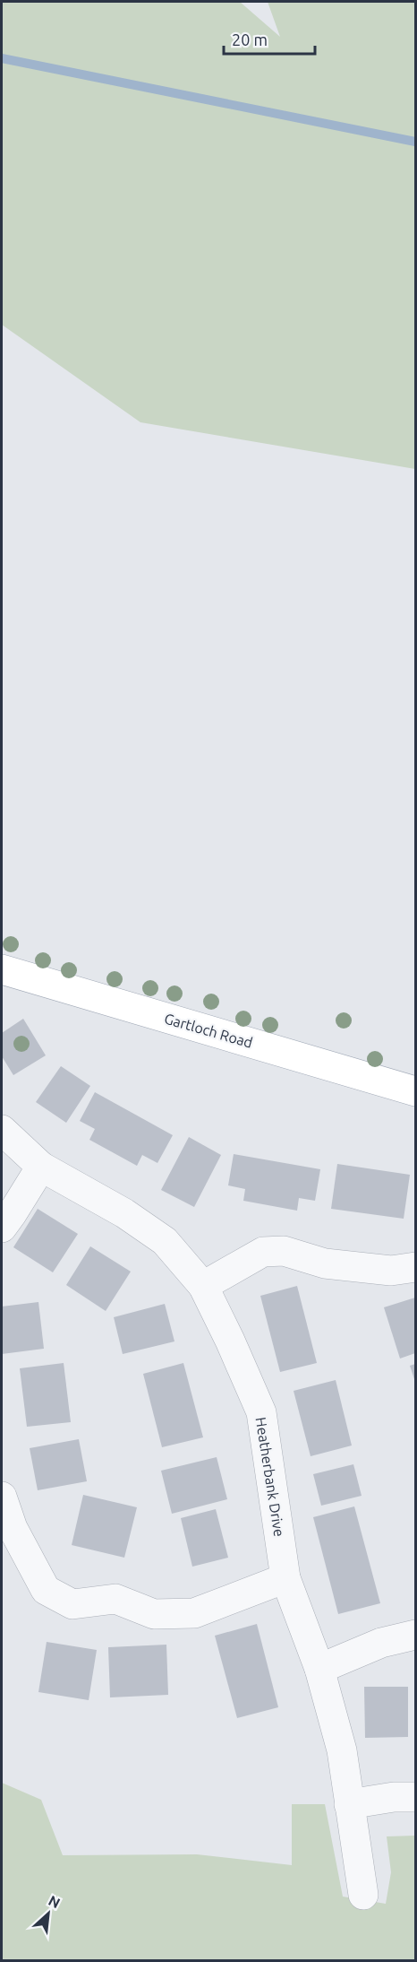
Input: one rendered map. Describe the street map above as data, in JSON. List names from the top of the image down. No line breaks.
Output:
{"streets":{"main road":["Gartloch Road"],"street":["Heatherbank Drive"]},"scale_bar":"20 m","north":"top right"}
